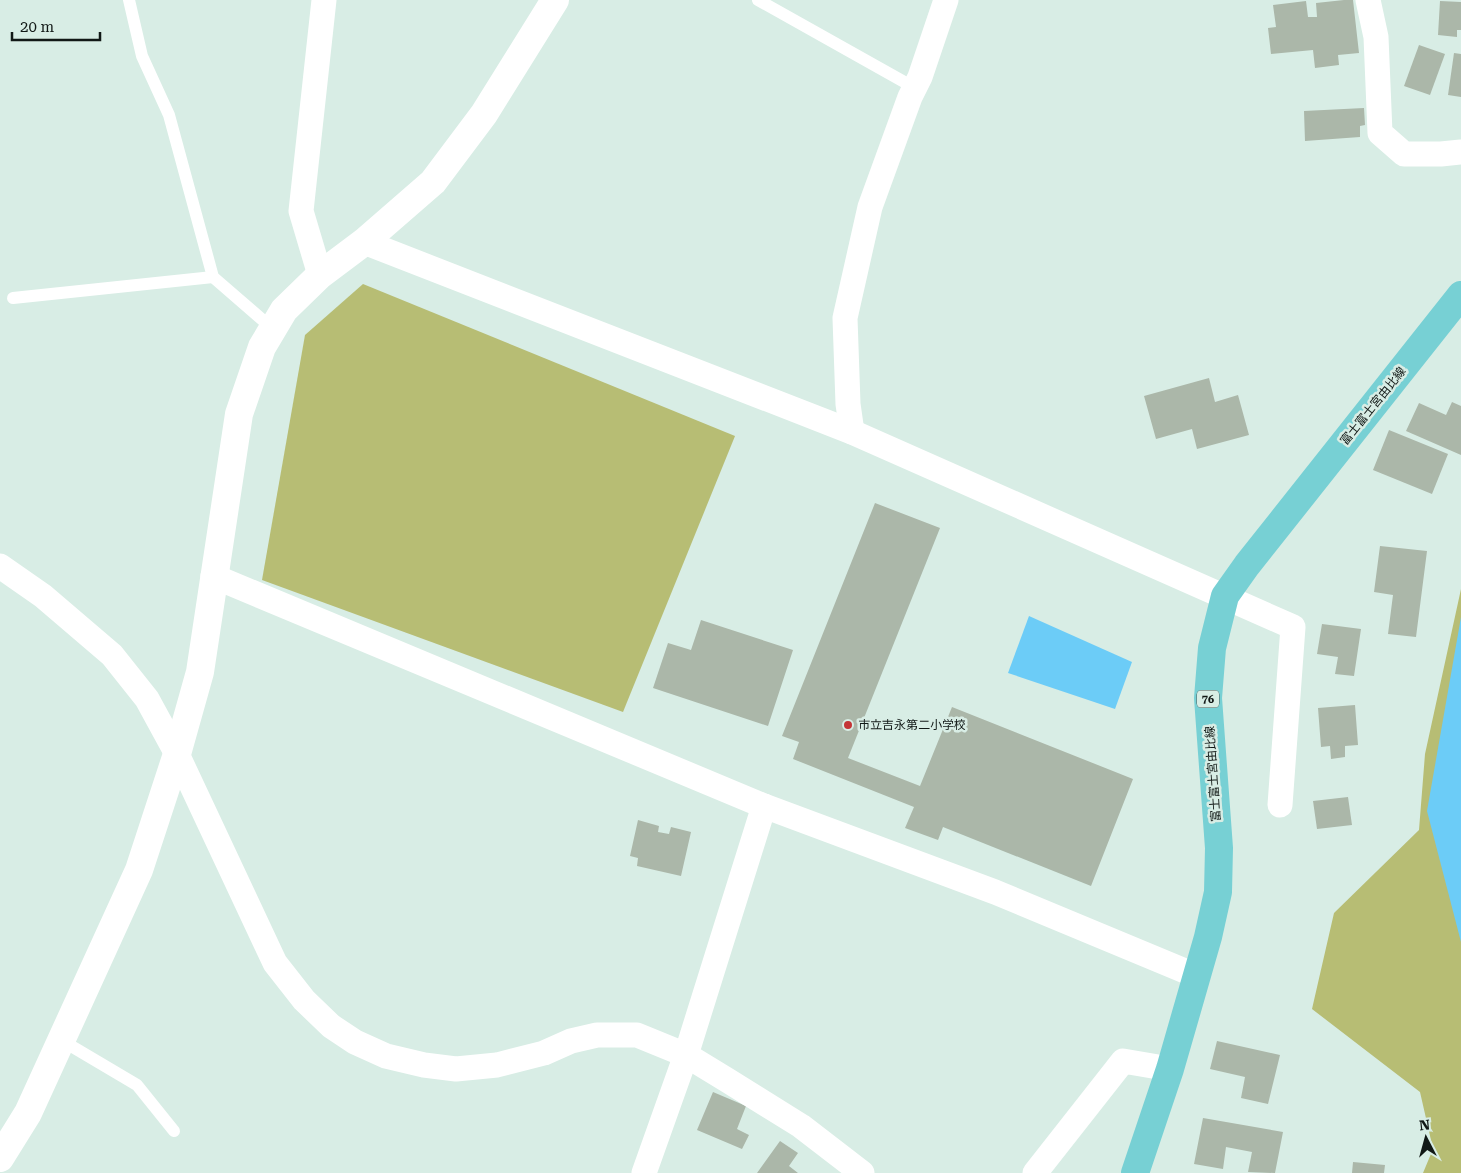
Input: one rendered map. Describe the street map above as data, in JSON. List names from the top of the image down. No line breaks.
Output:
{"streets":{"main road":["富士富士宮由比線","76"]},"places":["市立吉永第二小学校"],"scale_bar":"20 m","north":"top"}
